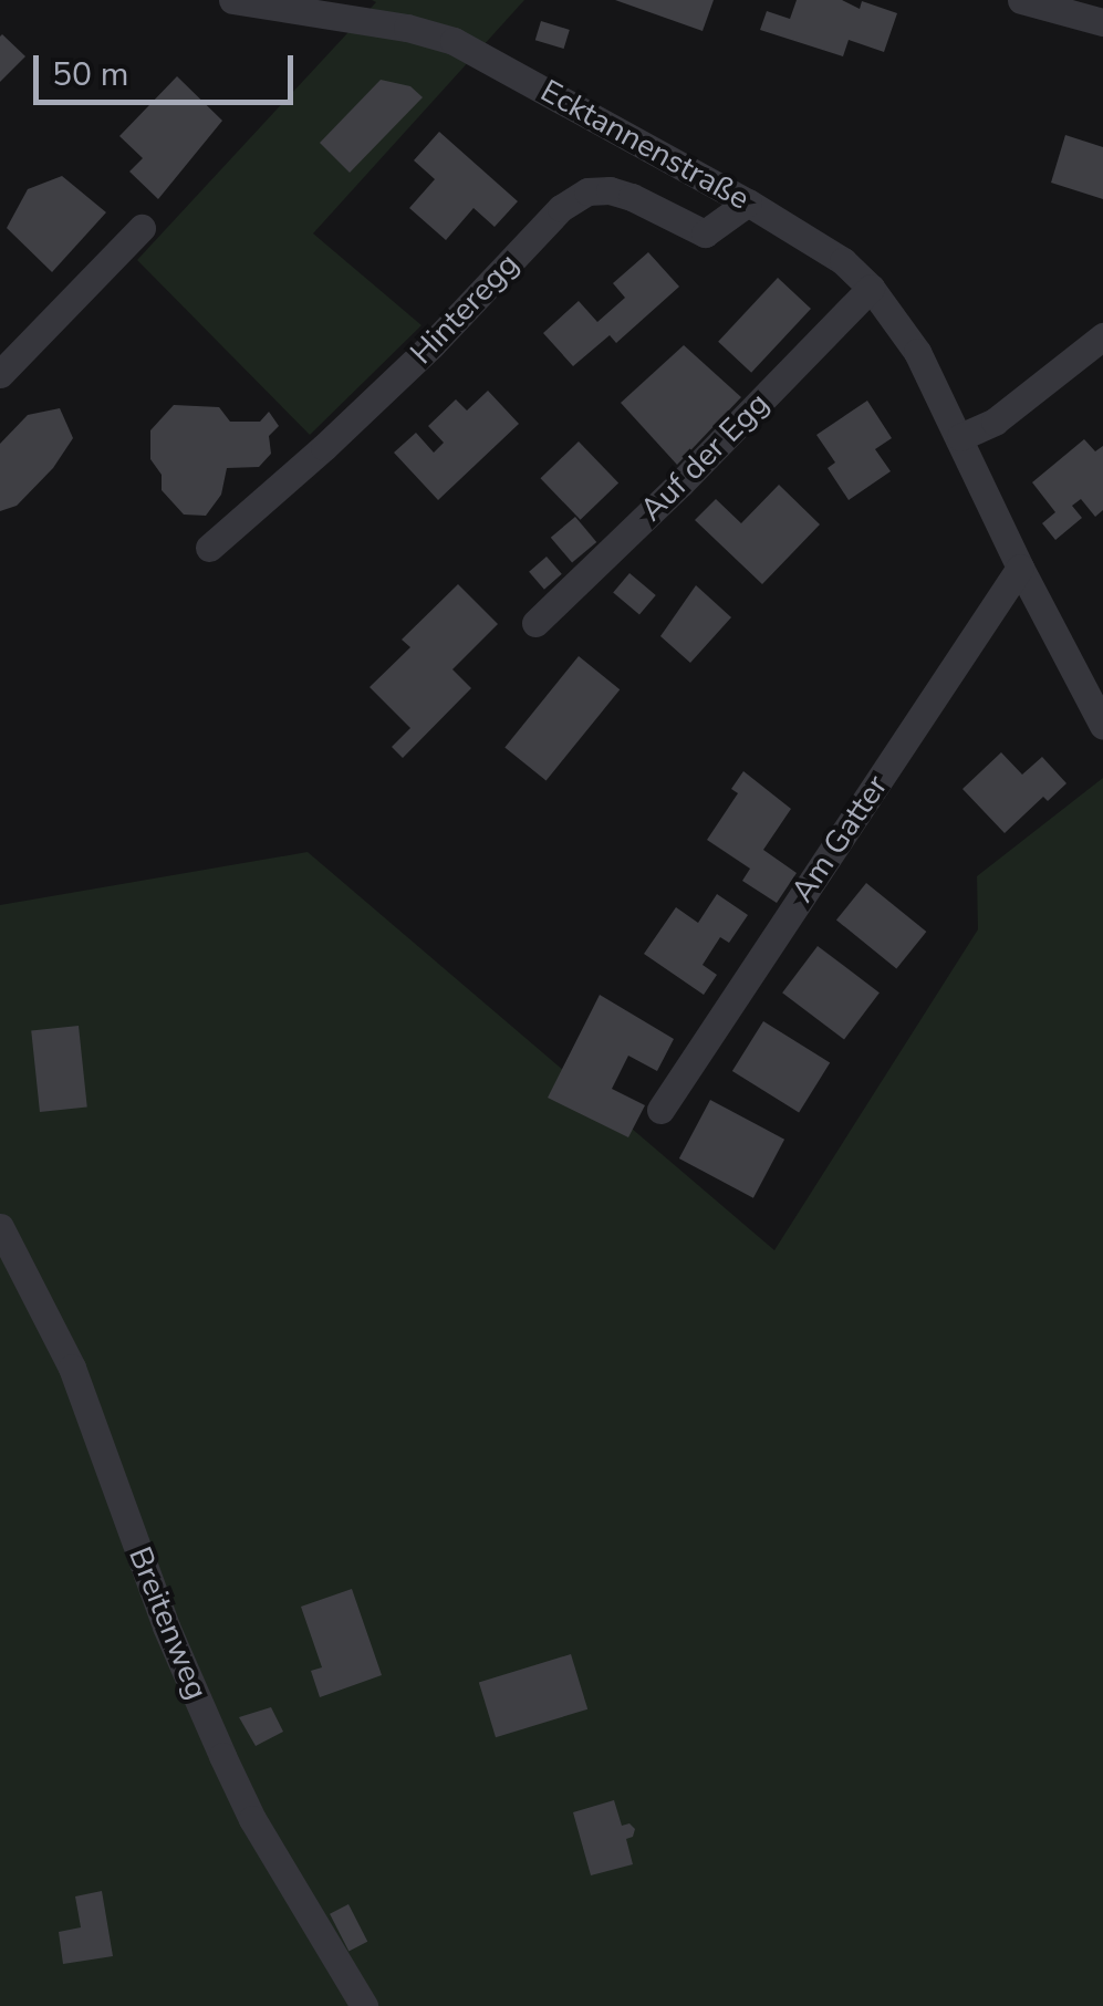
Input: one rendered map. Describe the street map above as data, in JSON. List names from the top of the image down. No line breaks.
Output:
{"streets":{"street":["Ecktannenstraße","Hinteregg","Auf der Egg","Am Gatter","Breitenweg"]},"crossings":[["Ecktannenstraße","Hinteregg"],["Ecktannenstraße","Auf der Egg"],["Ecktannenstraße","Am Gatter"]],"scale_bar":"50 m"}
